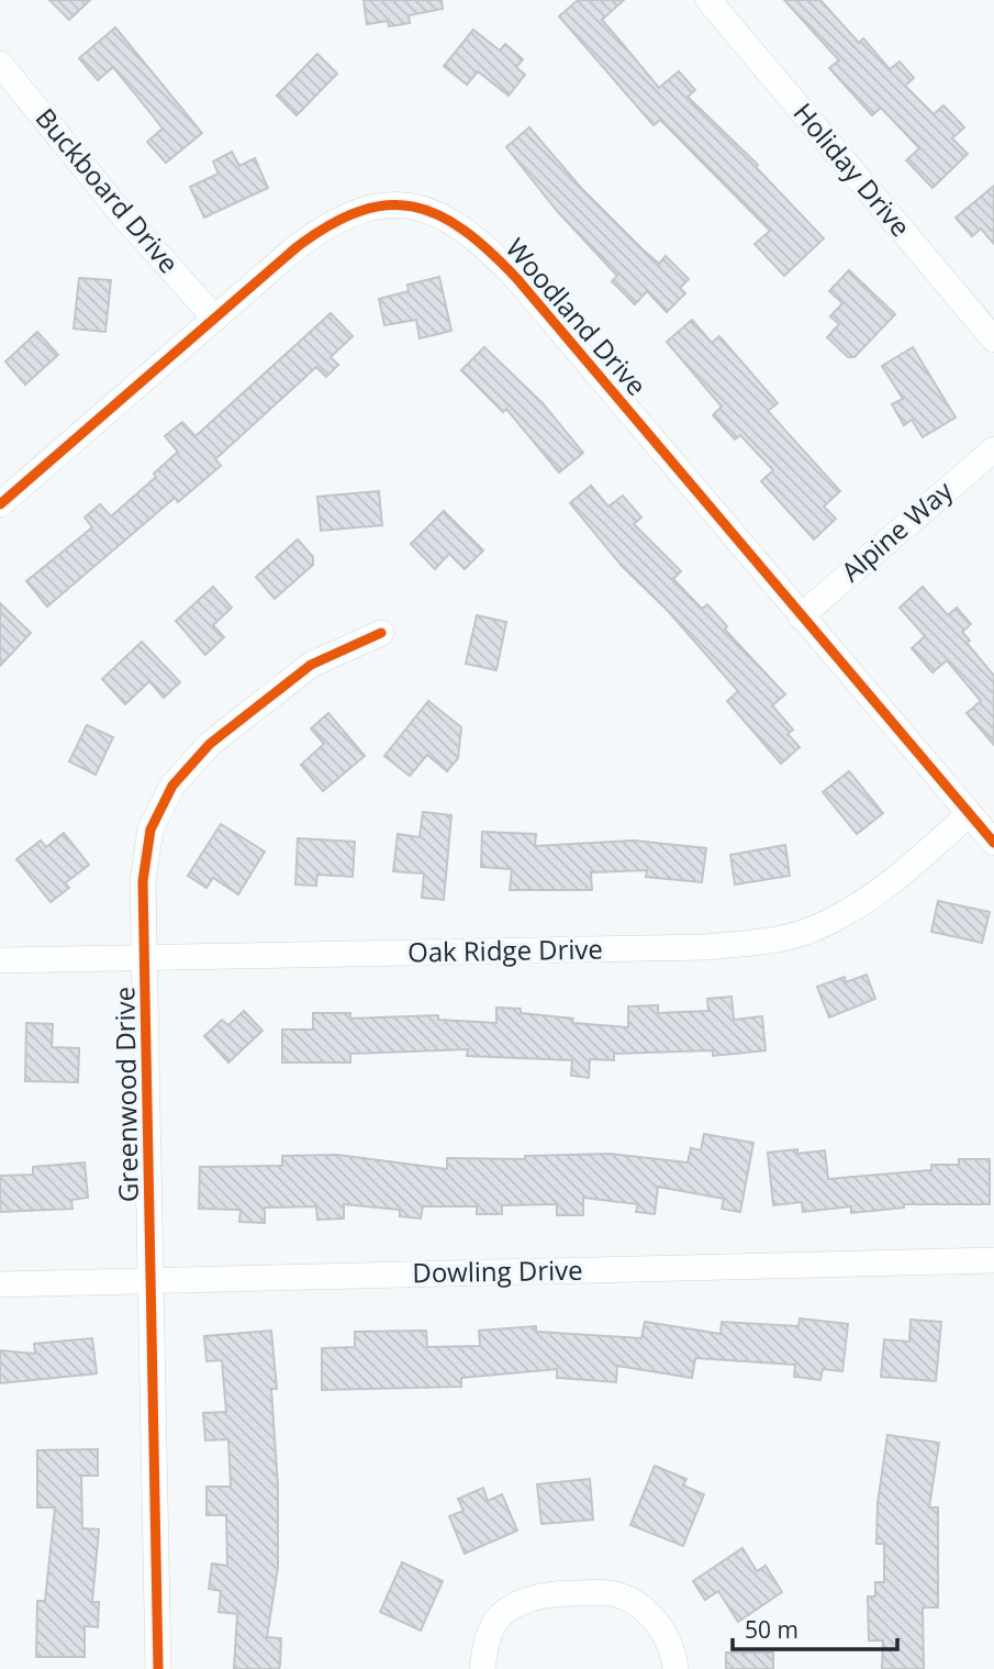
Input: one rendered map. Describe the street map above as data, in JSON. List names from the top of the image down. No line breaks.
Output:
{"streets":{"street":["Holiday Drive","Buckboard Drive","Woodland Drive","Alpine Way","Oak Ridge Drive","Greenwood Drive","Dowling Drive"]},"crossings":[["Buckboard Drive","Woodland Drive"],["Woodland Drive","Alpine Way"],["Woodland Drive","Oak Ridge Drive"],["Oak Ridge Drive","Greenwood Drive"],["Greenwood Drive","Dowling Drive"]],"scale_bar":"50 m"}
